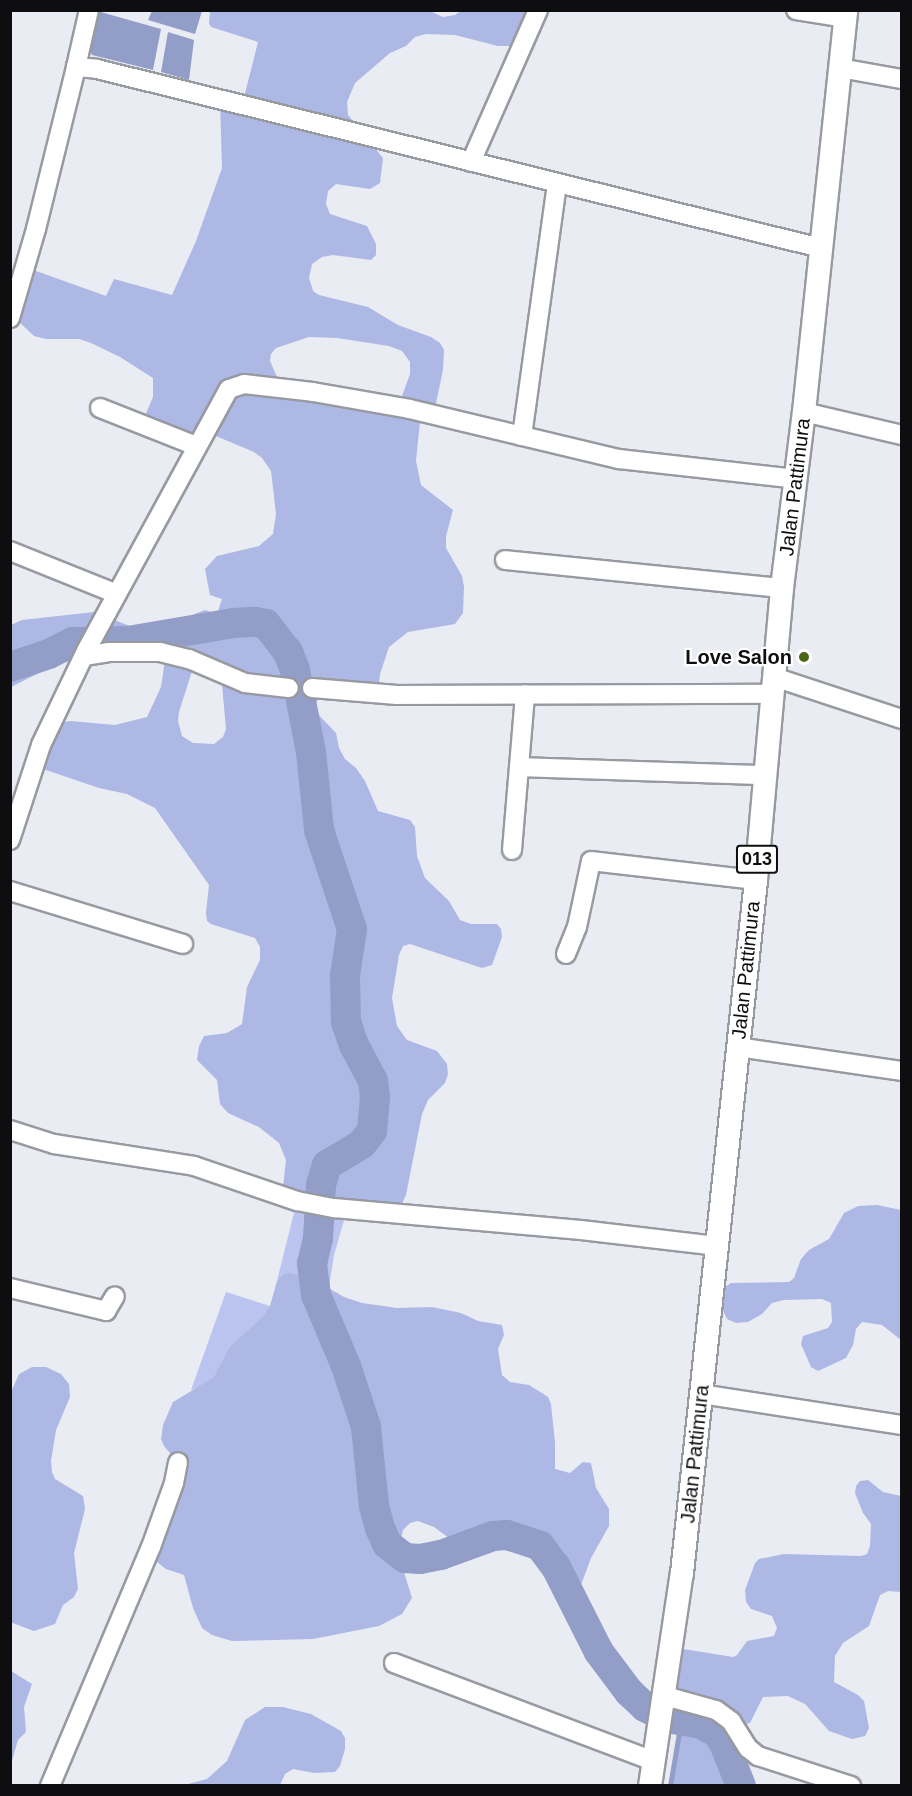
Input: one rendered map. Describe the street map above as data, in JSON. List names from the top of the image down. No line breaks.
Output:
{"streets":{"main road":["Jalan Pattimura","013"]},"places":["Love Salon"]}
